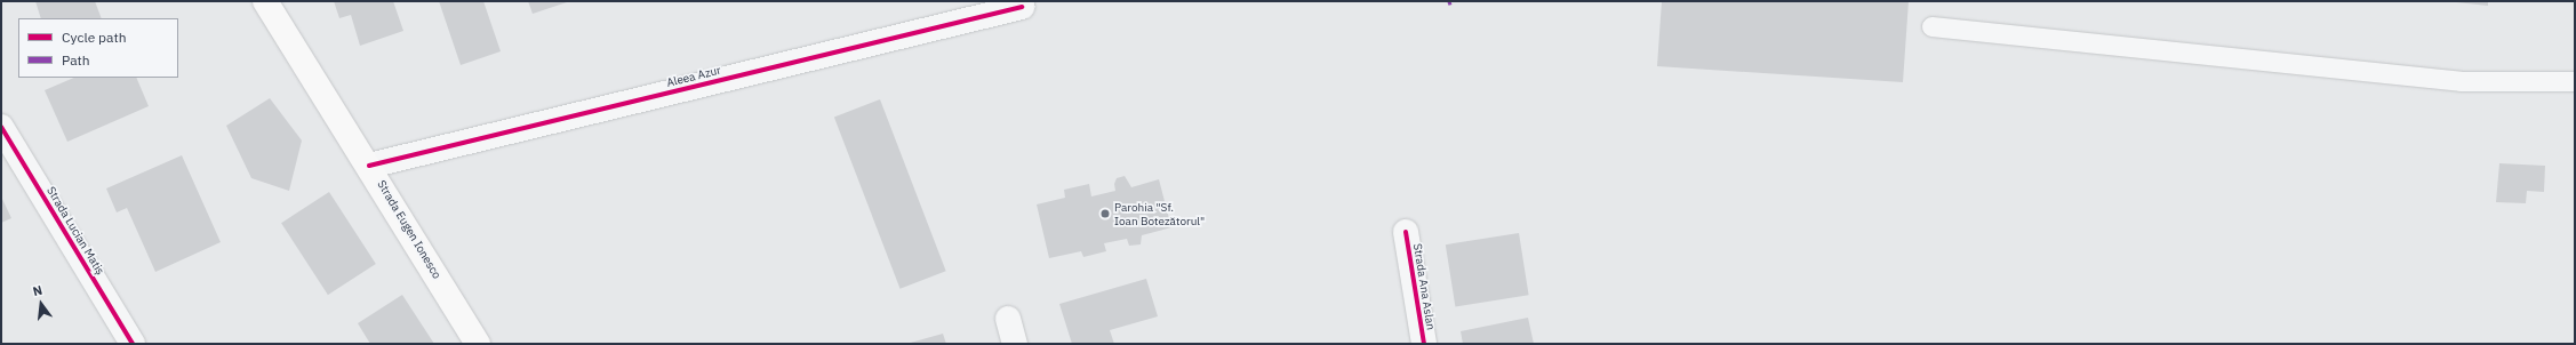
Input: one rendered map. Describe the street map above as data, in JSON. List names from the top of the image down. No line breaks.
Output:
{"streets":{"street":["Aleea Azur","Strada Eugen Ionesco","Strada Lucian Matiș","Strada Ana Aslan"]},"crossings":[["Aleea Azur","Strada Eugen Ionesco"]],"places":["Parohia \"Sf. Ioan Botezătorul\""],"legend":["Cycle path","Path"],"north":"top"}
